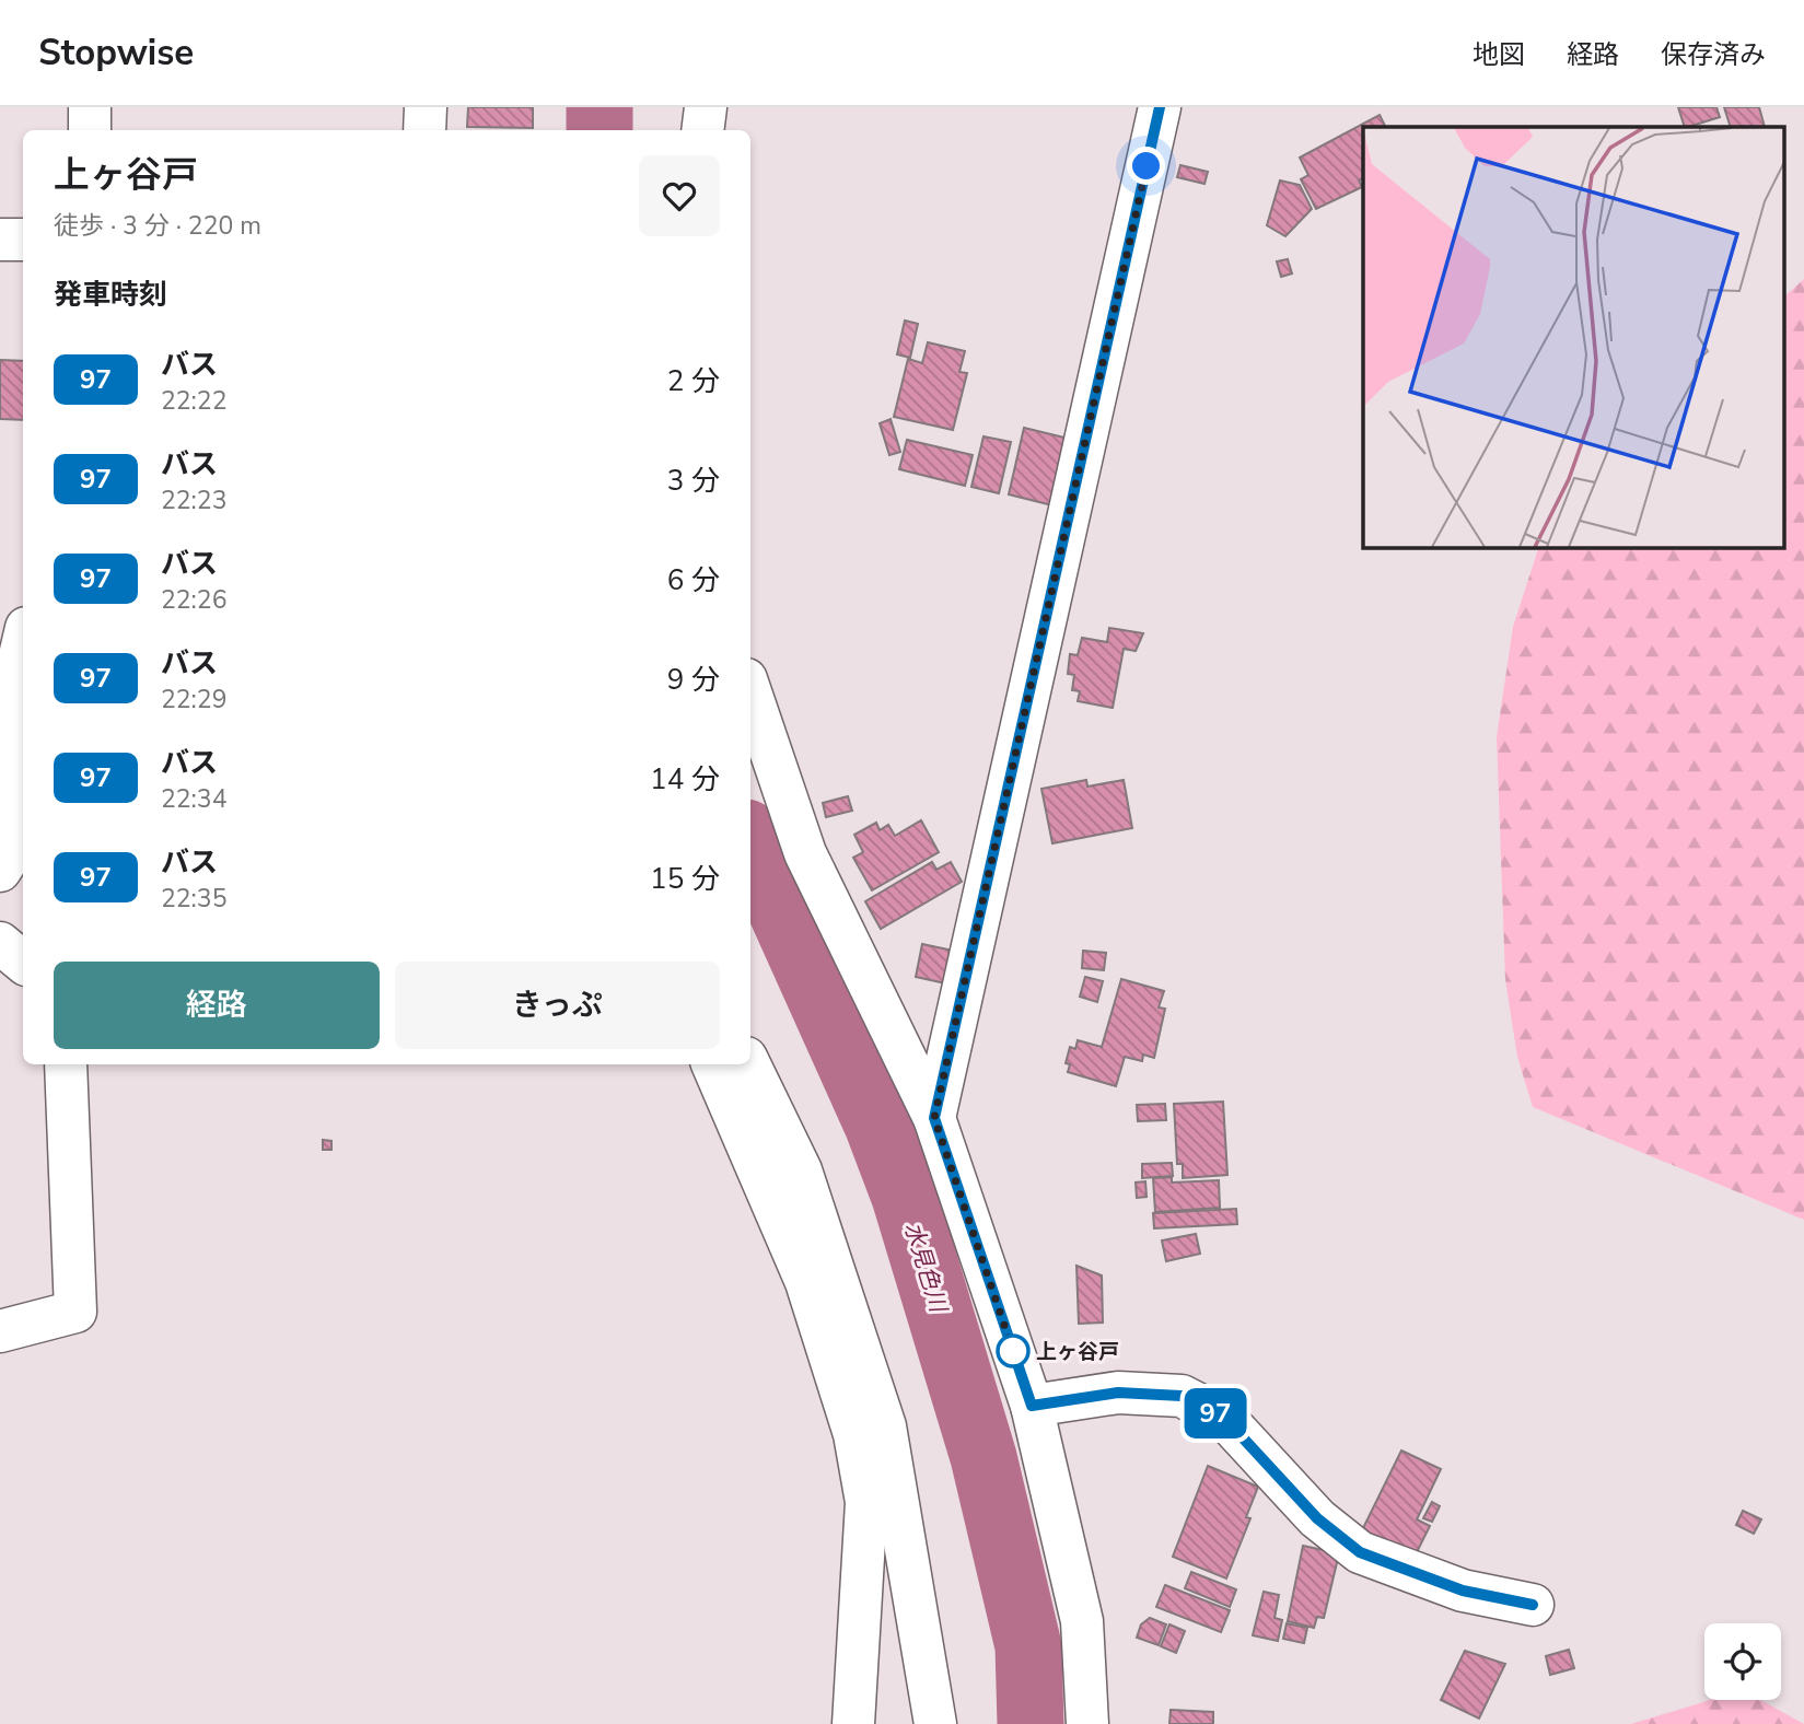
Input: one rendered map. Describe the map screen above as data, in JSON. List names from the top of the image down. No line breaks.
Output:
{"water":["水見色川"],"places":["上ヶ谷戸"],"lines":["bus line 97"],"page":{"header":"Stopwise","nav":["地図","経路","保存済み"],"on_map":"97","heading":[["上ヶ谷戸","徒歩 · 3 分 · 220 m"],"発車時刻"],"list":[{"mark":"97","name":"バス","note":"22:22","value":"2 分"},{"mark":"97","name":"バス","note":"22:23","value":"3 分"},{"mark":"97","name":"バス","note":"22:26","value":"6 分"},{"mark":"97","name":"バス","note":"22:29","value":"9 分"},{"mark":"97","name":"バス","note":"22:34","value":"14 分"},{"mark":"97","name":"バス","note":"22:35","value":"15 分"}],"buttons":["経路","きっぷ"]}}
